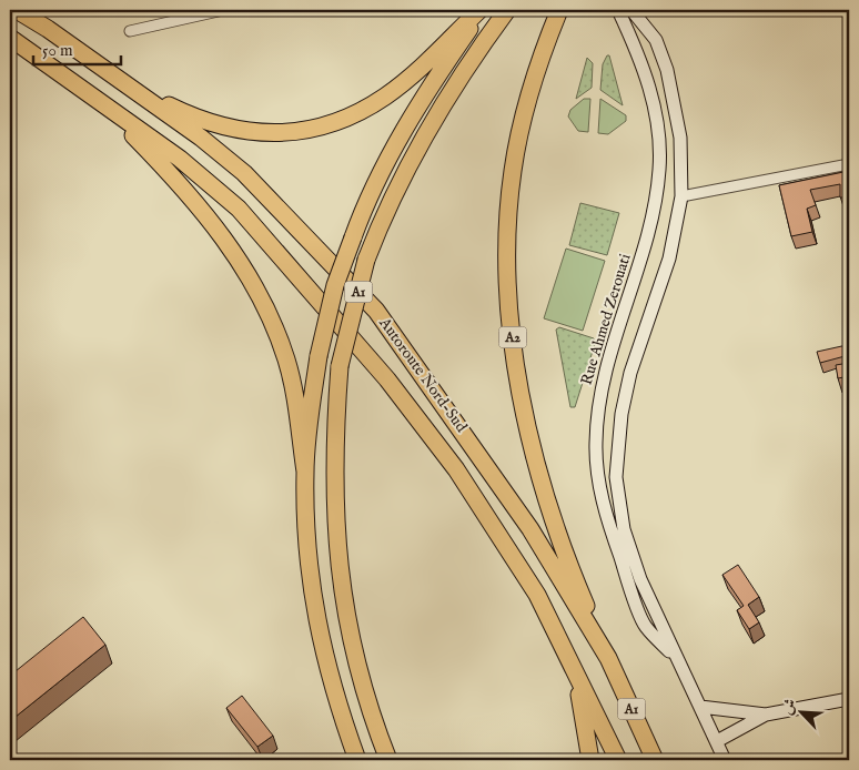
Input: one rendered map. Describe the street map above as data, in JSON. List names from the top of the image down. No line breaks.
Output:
{"streets":{"highway":["A1","A2","Autoroute Nord-Sud"],"main road":["Rue Ahmed Zerouati"]},"crossings":[["A2","Autoroute Nord-Sud"]],"scale_bar":"50 m","north":"top left"}
